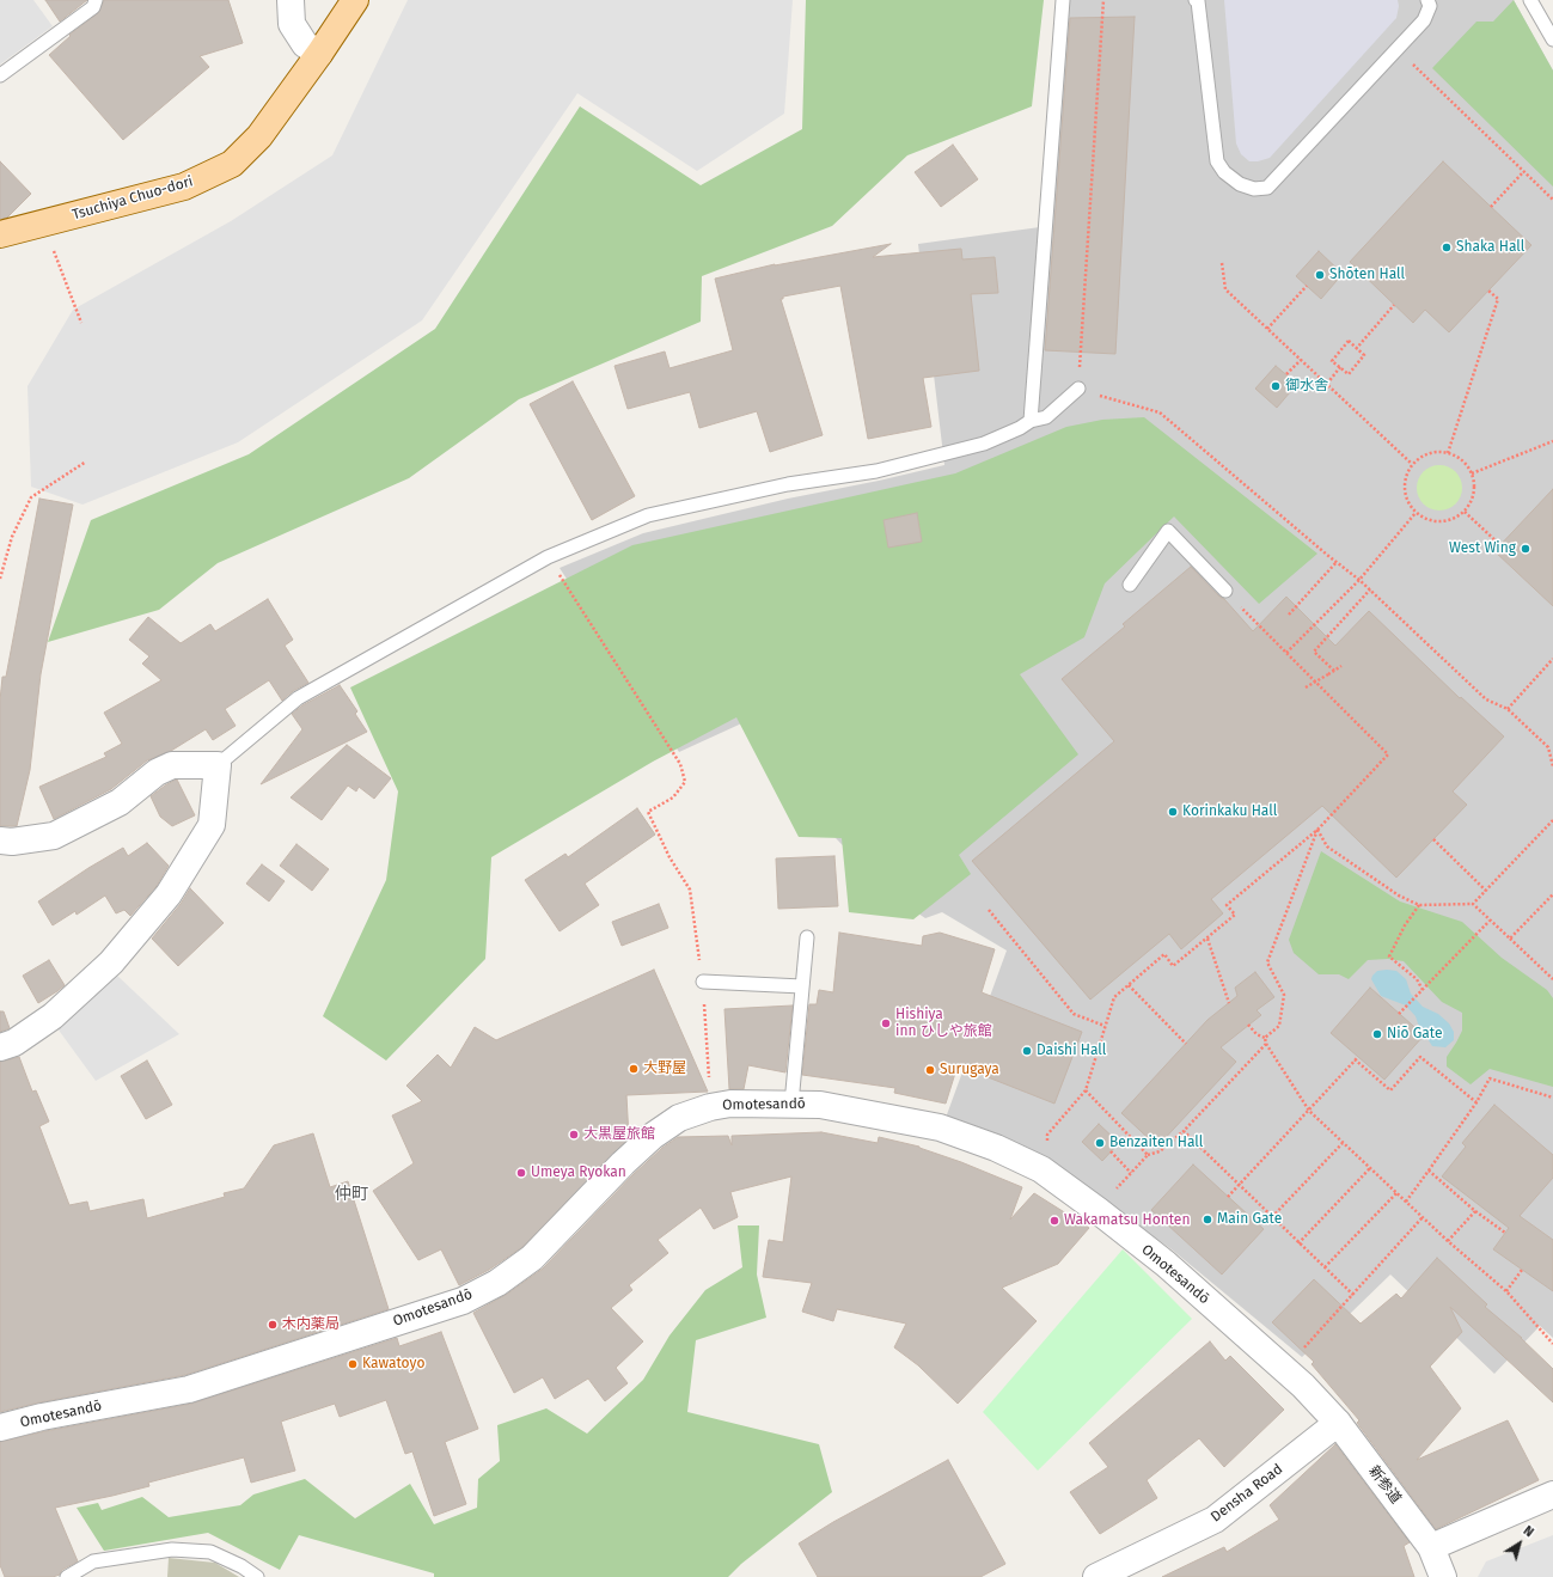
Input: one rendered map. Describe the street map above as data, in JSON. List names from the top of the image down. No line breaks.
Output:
{"streets":{"main road":["Tsuchiya Chuo-dori"],"street":["Omotesandō","新参道","Densha Road"]},"crossings":[["Omotesandō","新参道"],["Omotesandō","Densha Road"],["新参道","Densha Road"]],"districts":["仲町"],"places":["Shaka Hall","Shōten Hall","御水舎","West Wing","Korinkaku Hall","Hishiya inn ひしや旅館","Niō Gate","Daishi Hall","大野屋","Surugaya","大黒屋旅館","Benzaiten Hall","Umeya Ryokan","Main Gate","Wakamatsu Honten","木内薬局","Kawatoyo"],"north":"top right"}
